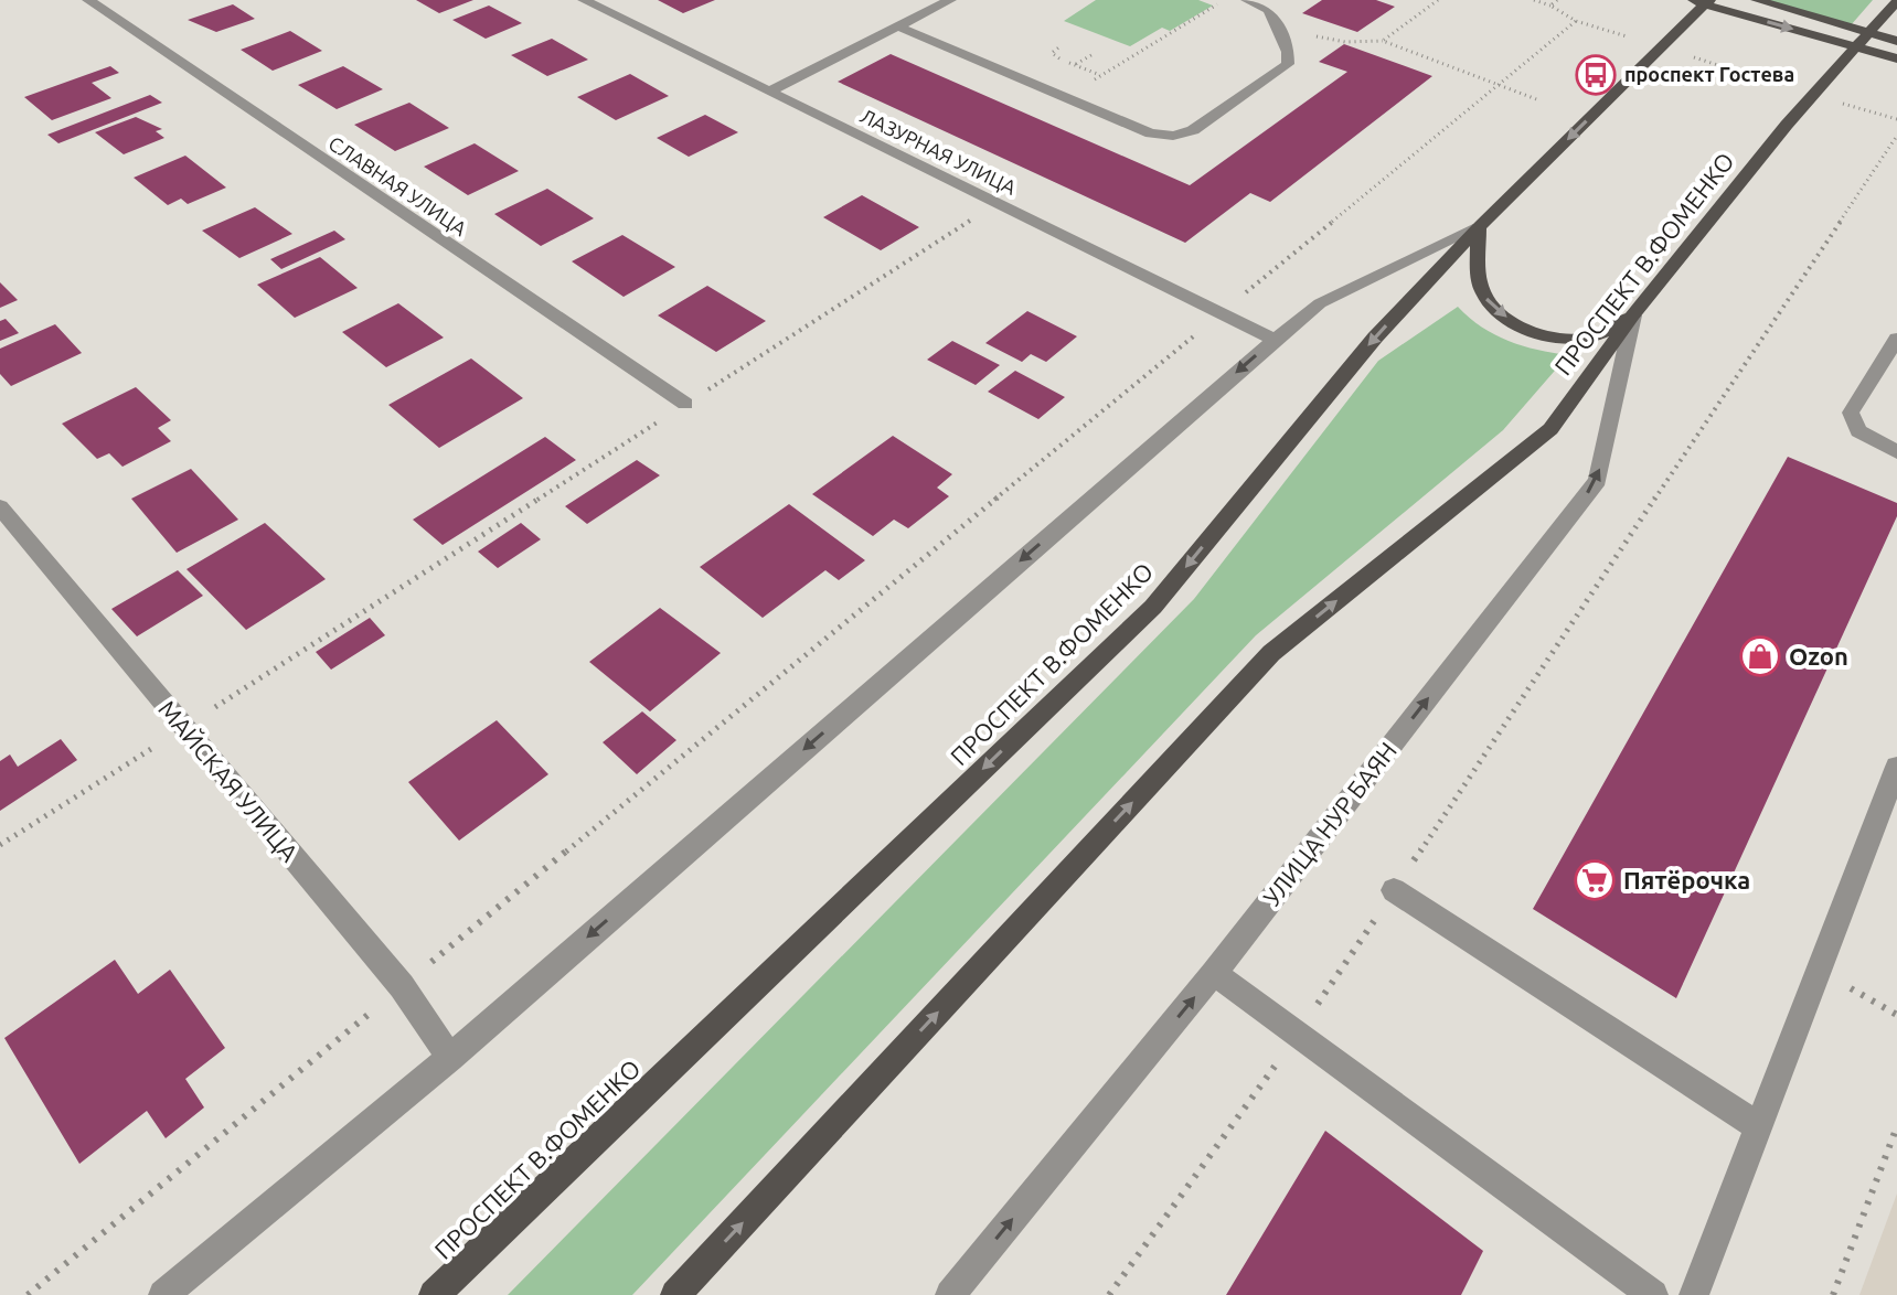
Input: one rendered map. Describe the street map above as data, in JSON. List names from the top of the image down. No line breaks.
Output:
{"streets":{"main road":["ПРОСПЕКТ В.ФОМЕНКО"],"street":["ЛАЗУРНАЯ УЛИЦА","СЛАВНАЯ УЛИЦА","МАЙСКАЯ УЛИЦА","УЛИЦА НУР БАЯН"]},"crossings":[["ПРОСПЕКТ В.ФОМЕНКО","УЛИЦА НУР БАЯН"]],"one_way":["УЛИЦА НУР БАЯН"],"places":{"bus stop":["проспект Гостева"],"shop":["Ozon"],"supermarket":["Пятёрочка"]}}
